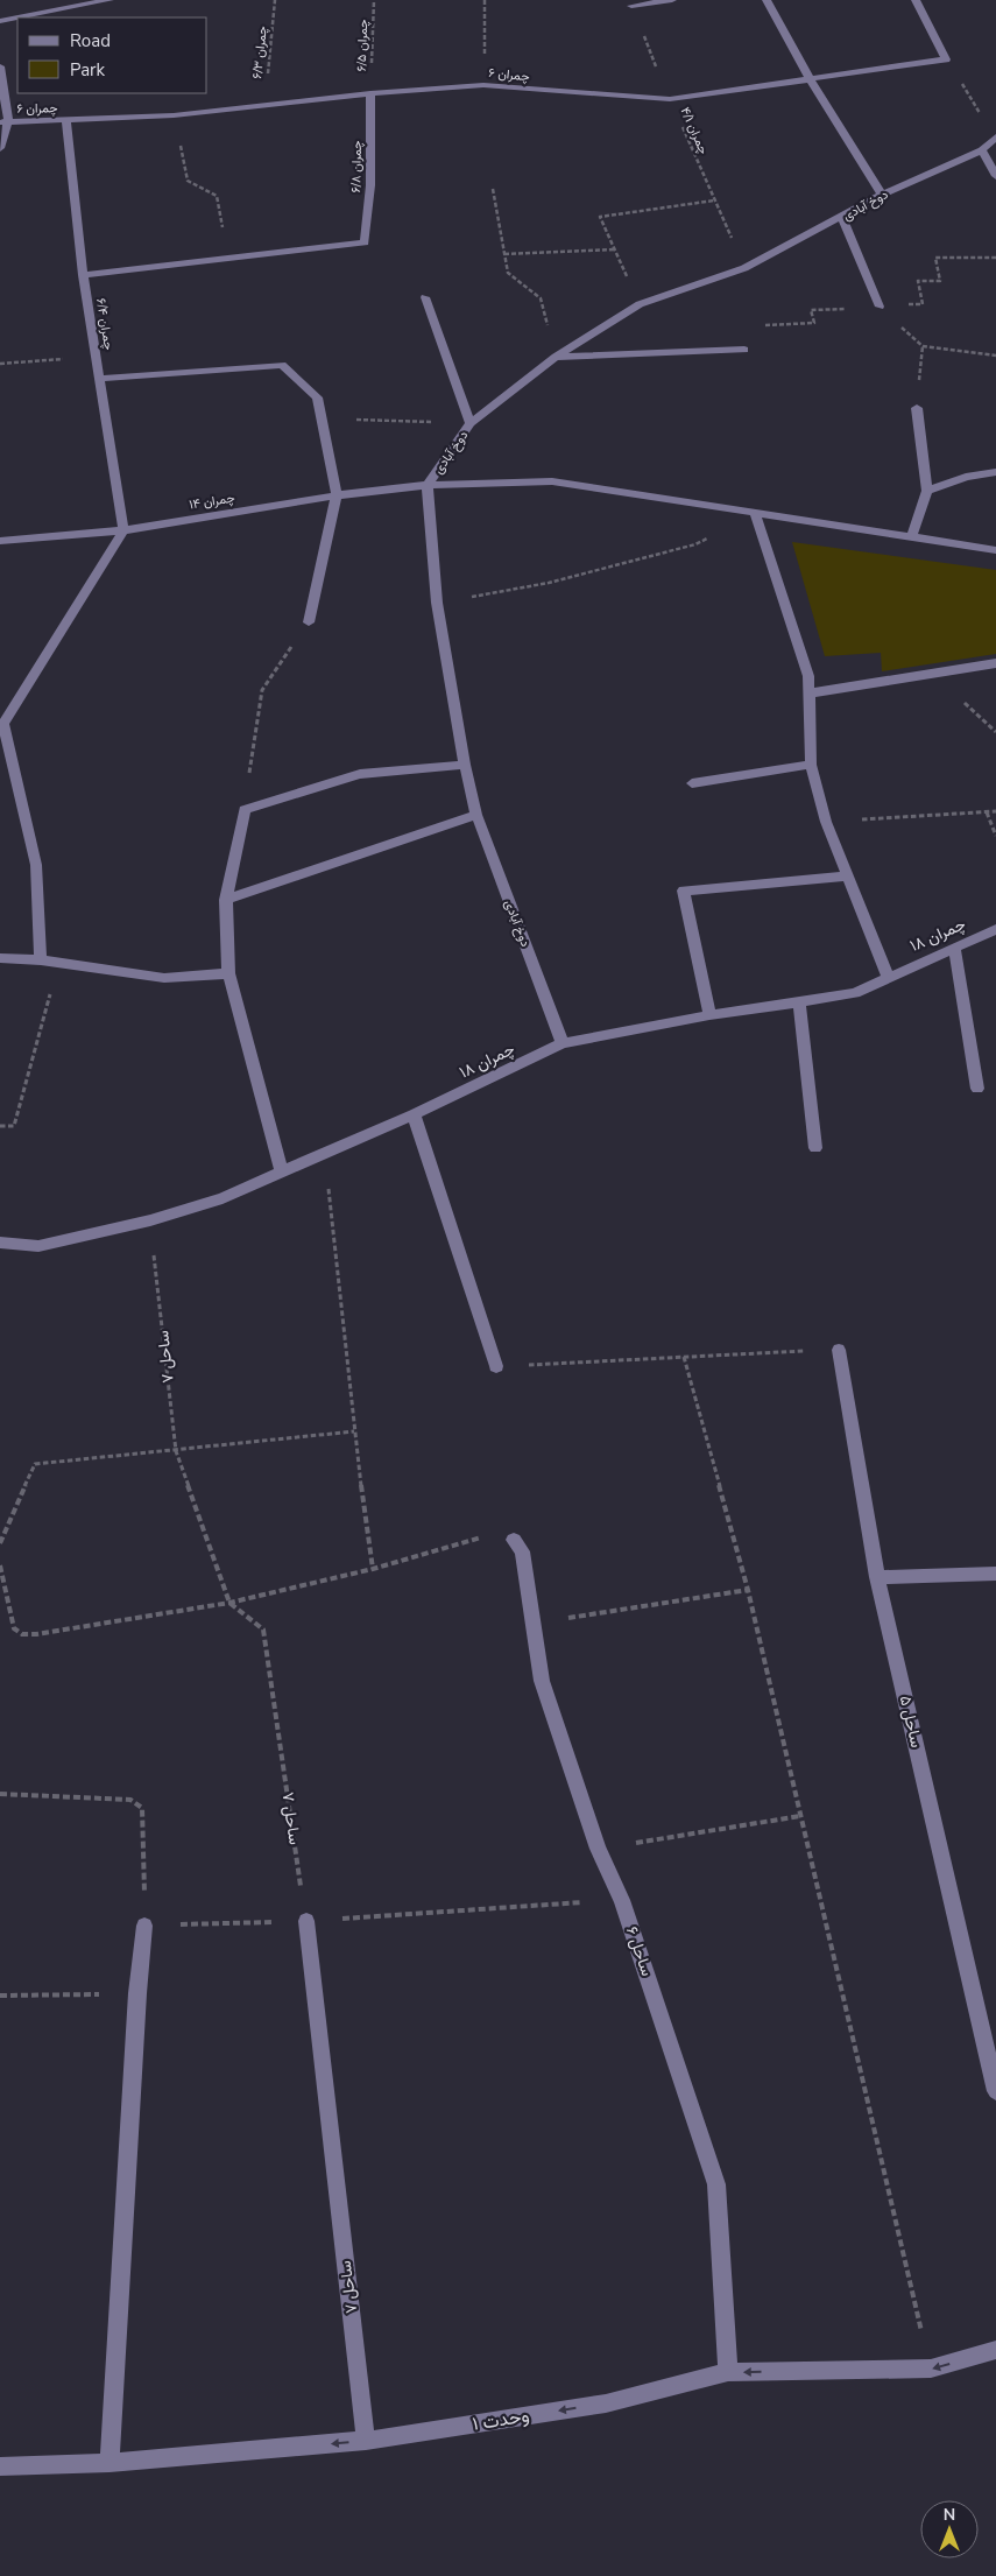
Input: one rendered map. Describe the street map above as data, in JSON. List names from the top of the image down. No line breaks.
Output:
{"streets":{"street":["چمران ۶","چمران ۶/۸","دوخ آبادی","چمران ۶/۴","چمران ۱۴","چمران ۱۸","ساحل ۷","ساحل ۵","ساحل ۶","وحدت ۱"],"path":["چمران ۶/۵","چمران ۶/۳","چمران ۴/۱"]},"crossings":[["چمران ۶/۵","چمران ۶"],["چمران ۶/۵","چمران ۶/۸"],["چمران ۶/۳","چمران ۶"],["چمران ۶","چمران ۴/۱"],["چمران ۶","چمران ۶/۸"],["چمران ۶","چمران ۶/۴"],["چمران ۴/۱","دوخ آبادی"],["دوخ آبادی","چمران ۱۴"],["دوخ آبادی","چمران ۱۸"],["چمران ۶/۴","چمران ۱۴"],["چمران ۱۸","ساحل ۷"],["ساحل ۷","وحدت ۱"],["ساحل ۶","وحدت ۱"]],"one_way":["وحدت ۱"],"legend":["Road","Park"],"north":"top"}
